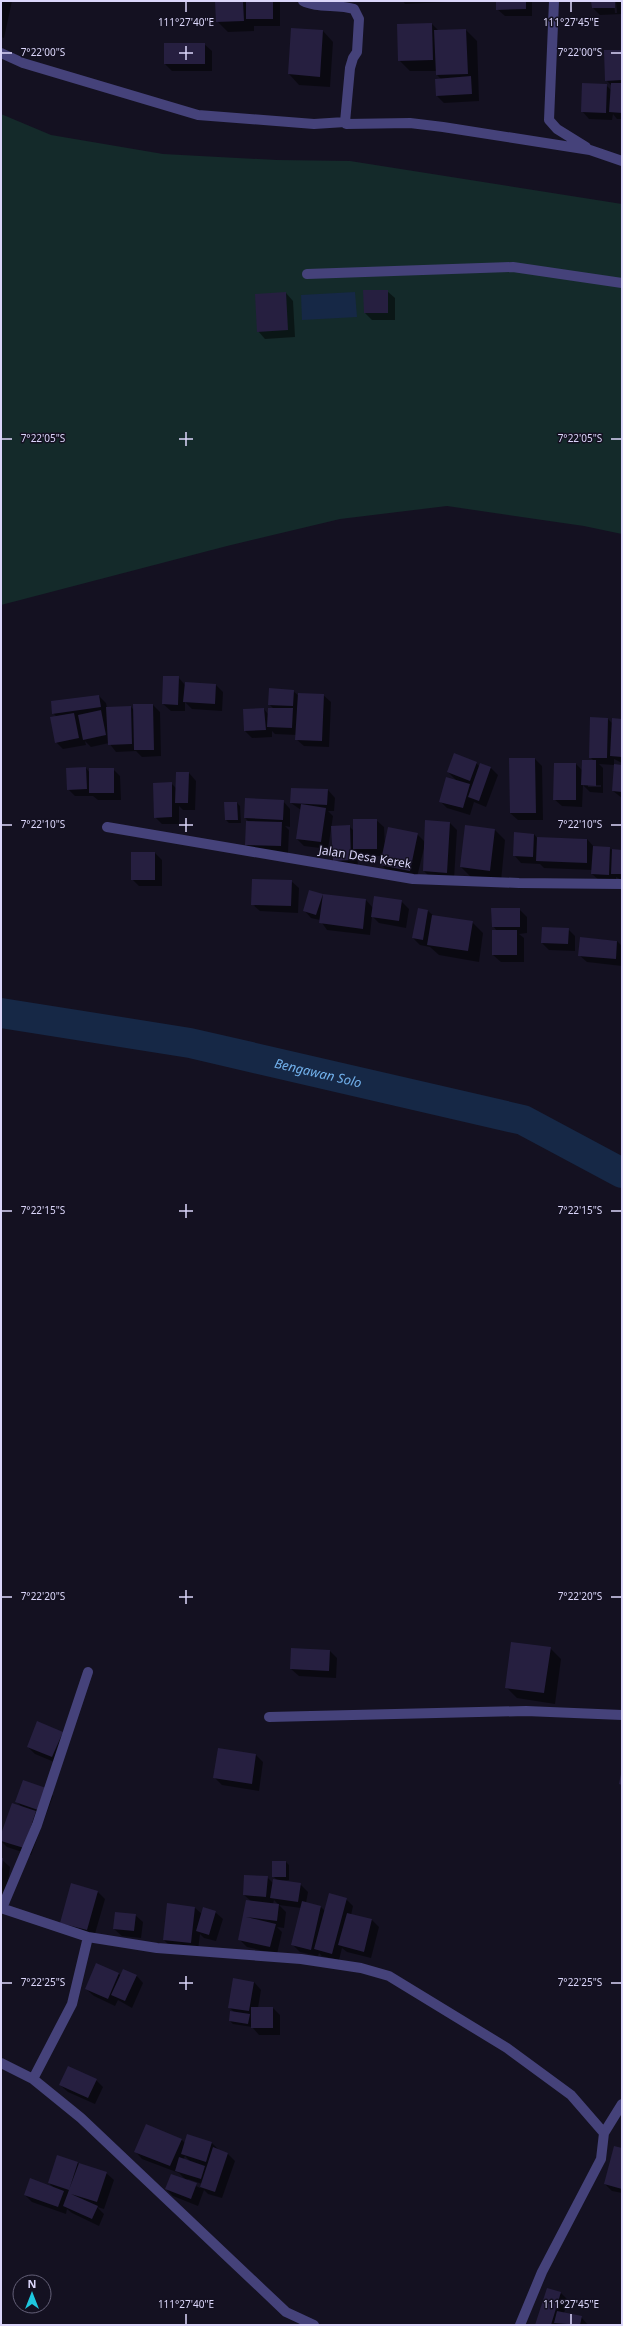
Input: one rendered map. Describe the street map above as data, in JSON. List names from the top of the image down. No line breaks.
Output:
{"streets":{"street":["Jalan Desa Kerek"]},"water":["Bengawan Solo"],"north":"top","coordinates":["111°27'40\"E","111°27'45\"E","7°22'00\"S","7°22'05\"S","7°22'10\"S","7°22'15\"S","7°22'20\"S","7°22'25\"S"]}
